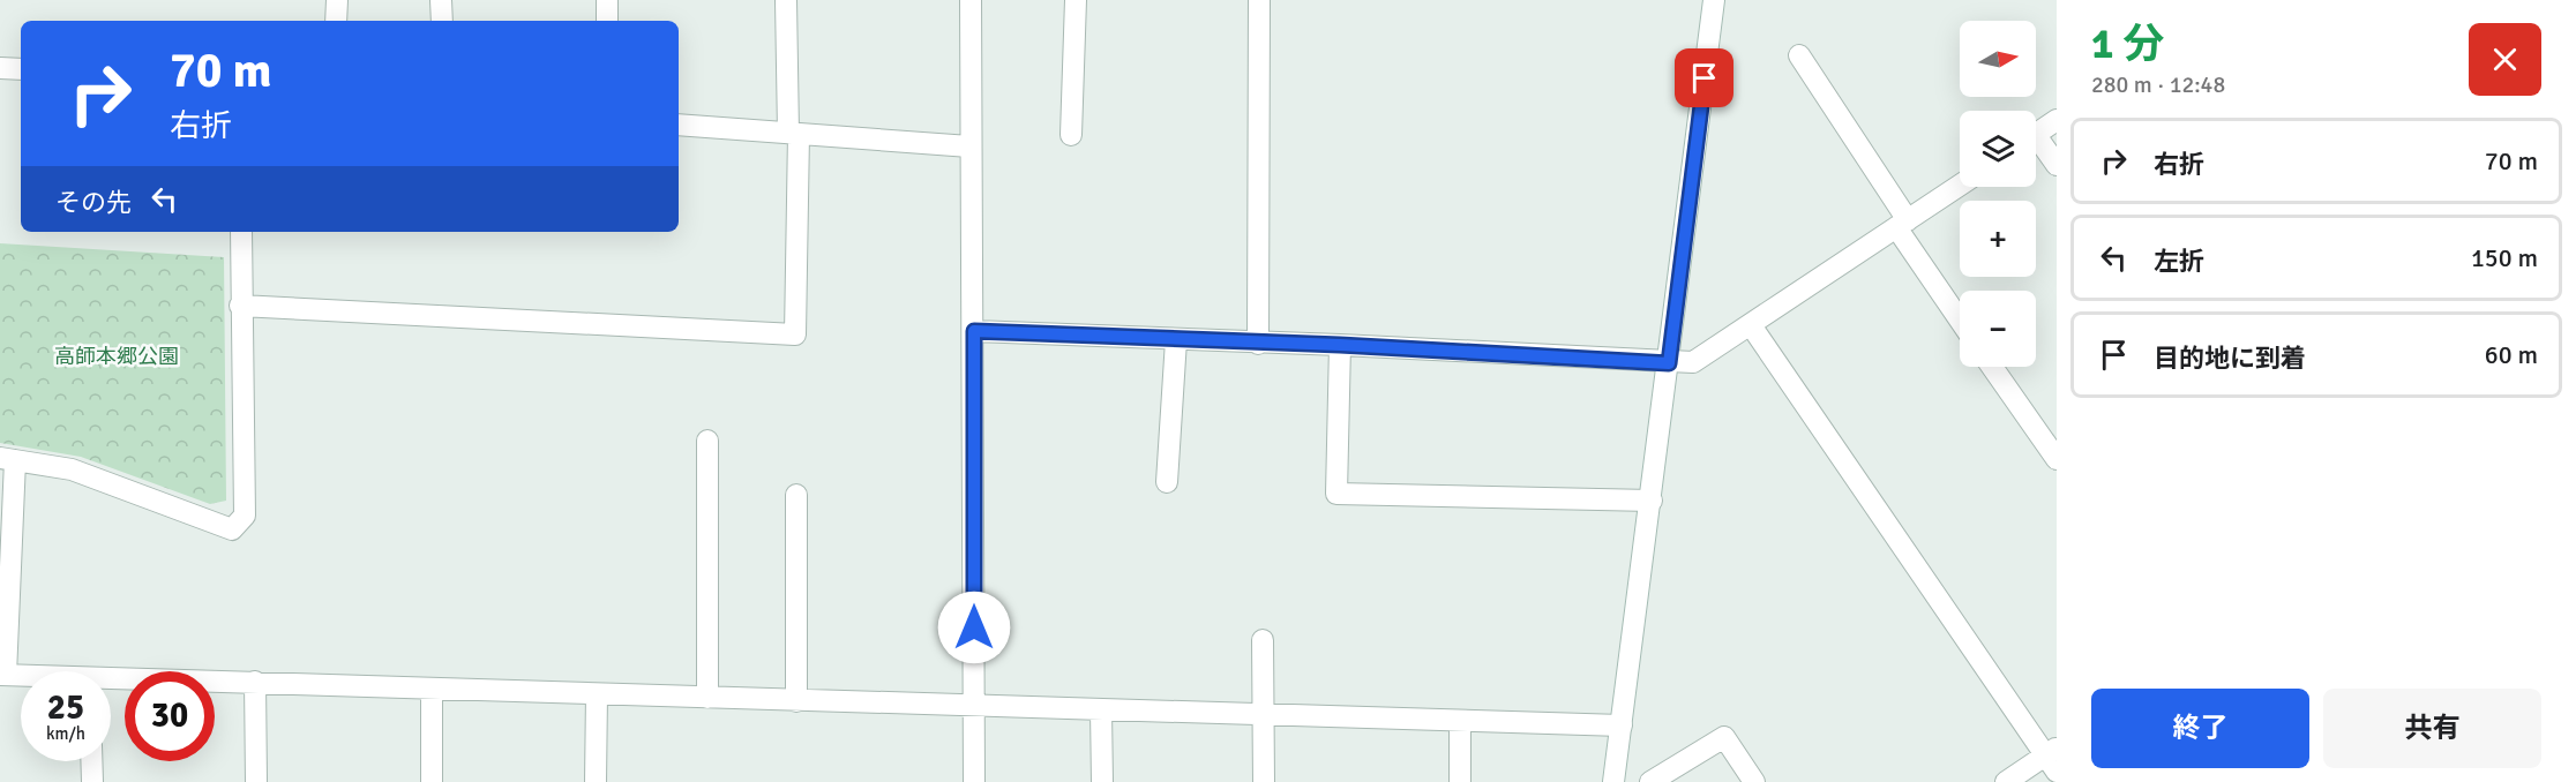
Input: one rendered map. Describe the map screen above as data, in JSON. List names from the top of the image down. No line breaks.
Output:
{"parks":["高師本郷公園"],"north":"right","page":{"heading":["1 分","280 m · 12:48"],"map_buttons":["+","−"],"turn":["70 m","右折"],"list":[{"name":"右折","value":"70 m"},{"name":"左折","value":"150 m"},{"name":"目的地に到着","value":"60 m"}],"then":"その先","speed":"25 km/h","limit":"30","buttons":["終了","共有"]}}
